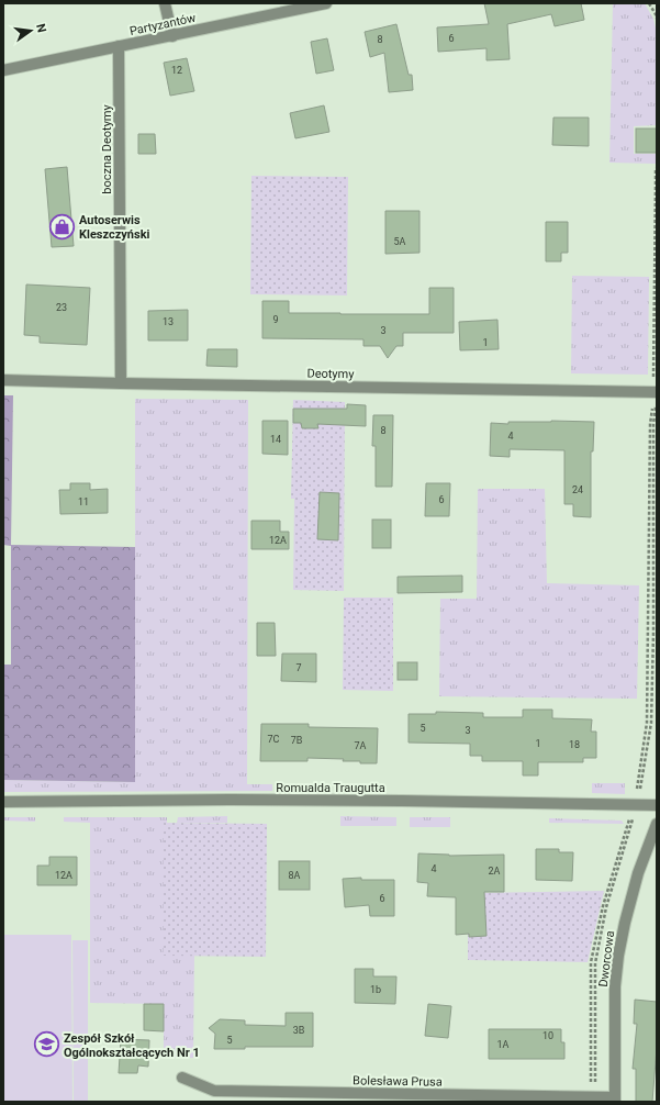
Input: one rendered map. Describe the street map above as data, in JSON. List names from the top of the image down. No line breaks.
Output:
{"streets":{"street":["Partyzantów","boczna Deotymy","Deotymy","Romualda Traugutta","Dworcowa","Bolesława Prusa"]},"crossings":[["Partyzantów","boczna Deotymy"],["boczna Deotymy","Deotymy"],["Dworcowa","Bolesława Prusa"]],"places":{"shop":["Autoserwis Kleszczyński"],"school or university":["Zespół Szkół Ogólnokształcących Nr 1"]},"house_numbers":["6","8","12","5A","23","9","13","3","1","8","4","14","24","6","11","12A","7","5","3","7C","7B","1","18","7A","4","2A","12A","8A","6","1b","3B","10","5","1A"],"north":"right"}
